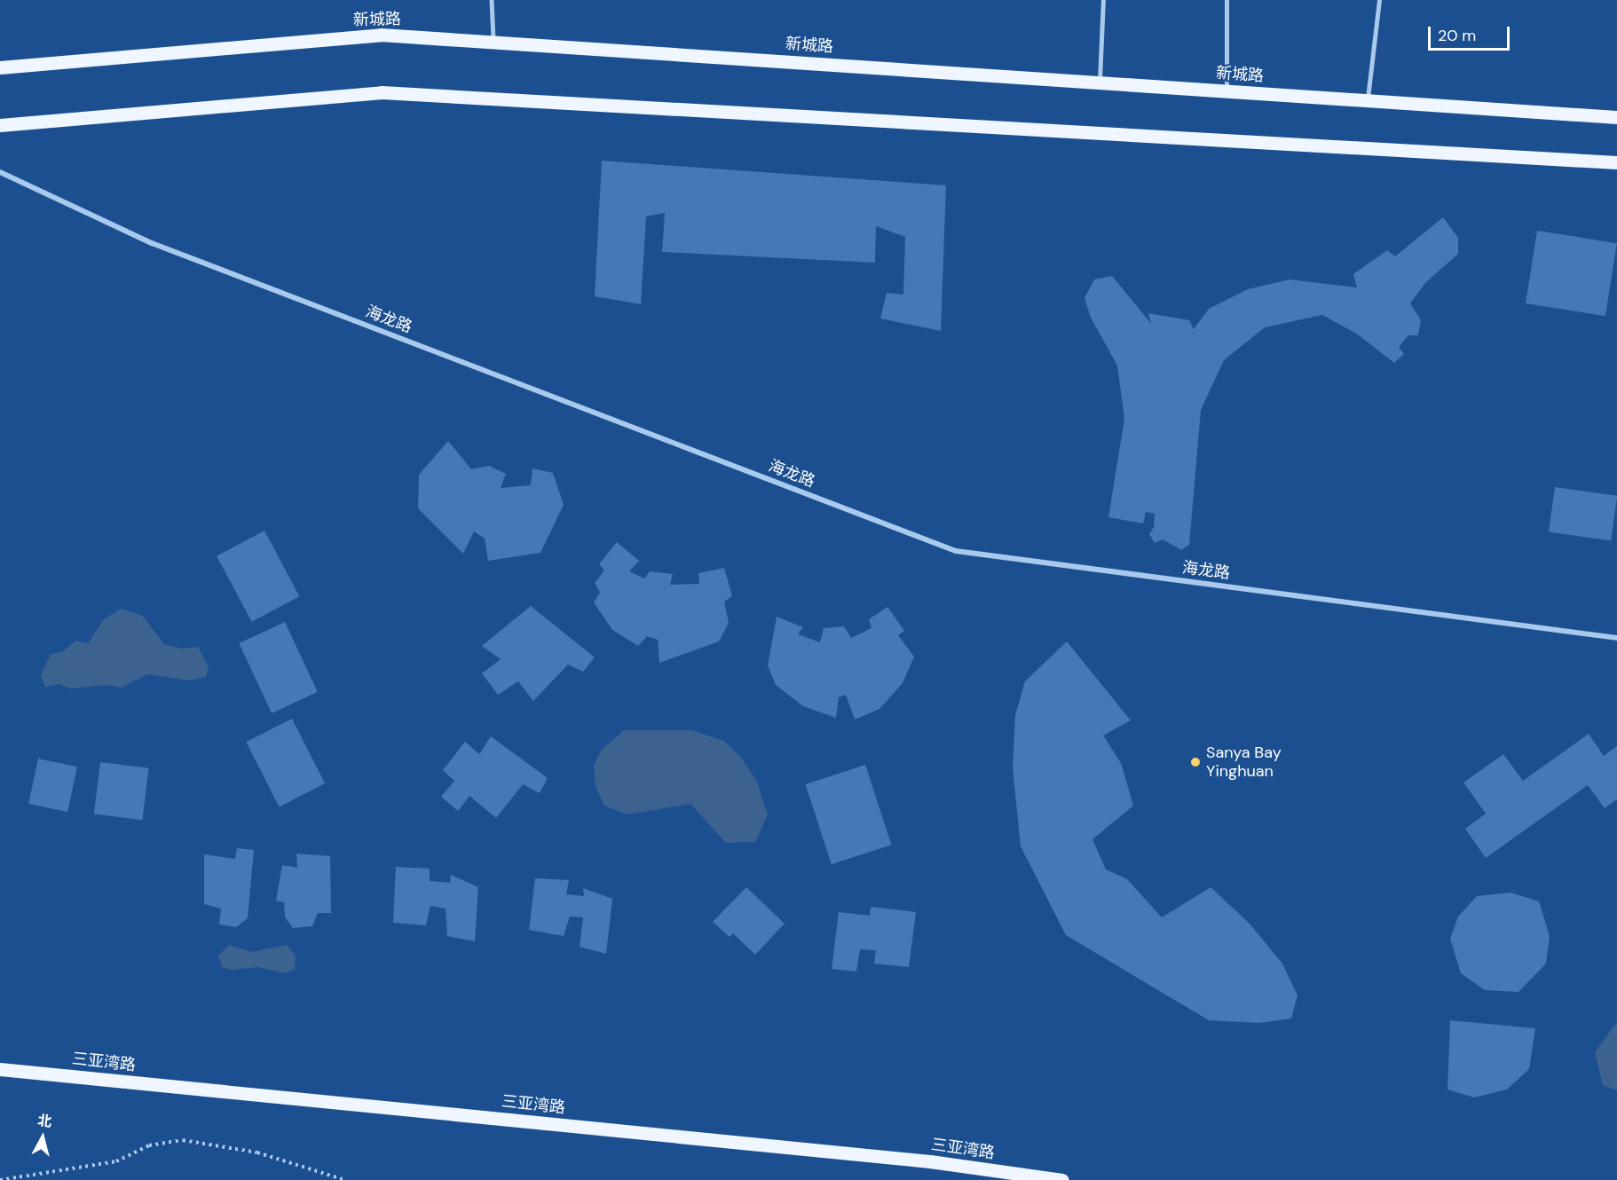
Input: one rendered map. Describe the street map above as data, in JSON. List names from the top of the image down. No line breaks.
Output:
{"streets":{"main road":["新城路","三亚湾路"],"street":["海龙路"]},"places":["Sanya Bay Yinghuan"],"scale_bar":"20 m","north":"top"}
